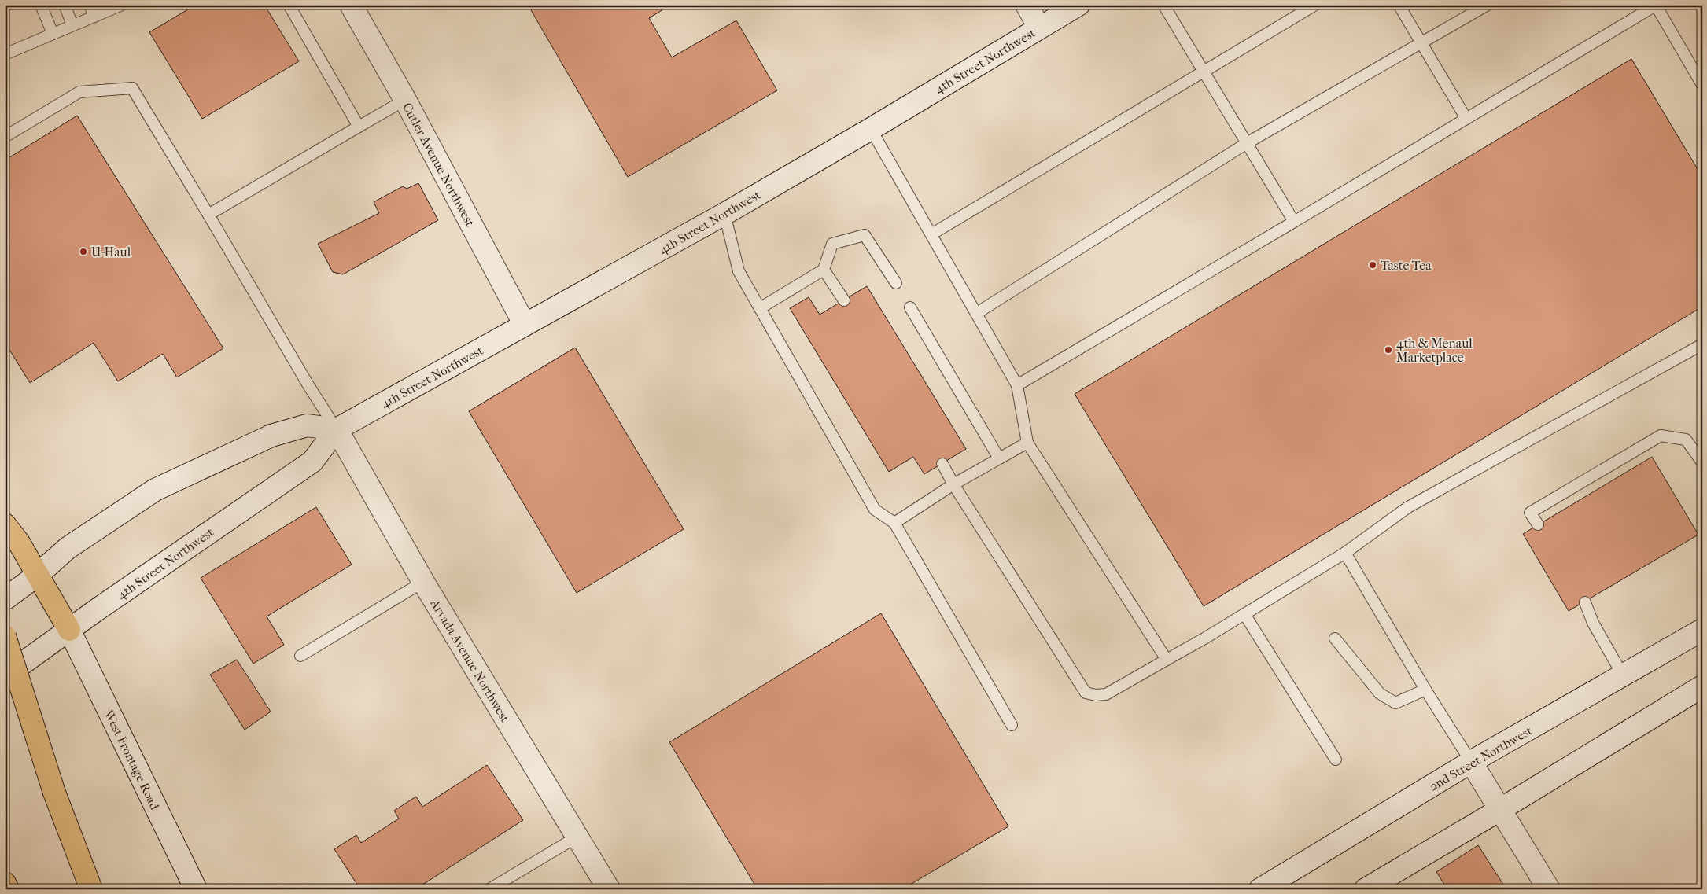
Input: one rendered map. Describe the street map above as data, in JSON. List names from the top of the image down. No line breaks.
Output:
{"streets":{"main road":["4th Street Northwest","Cutler Avenue Northwest","Arvada Avenue Northwest","2nd Street Northwest","West Frontage Road"]},"crossings":[["4th Street Northwest","Cutler Avenue Northwest"],["4th Street Northwest","Arvada Avenue Northwest"],["4th Street Northwest","West Frontage Road"]],"places":["U-Haul","Taste Tea","4th & Menaul Marketplace"]}
